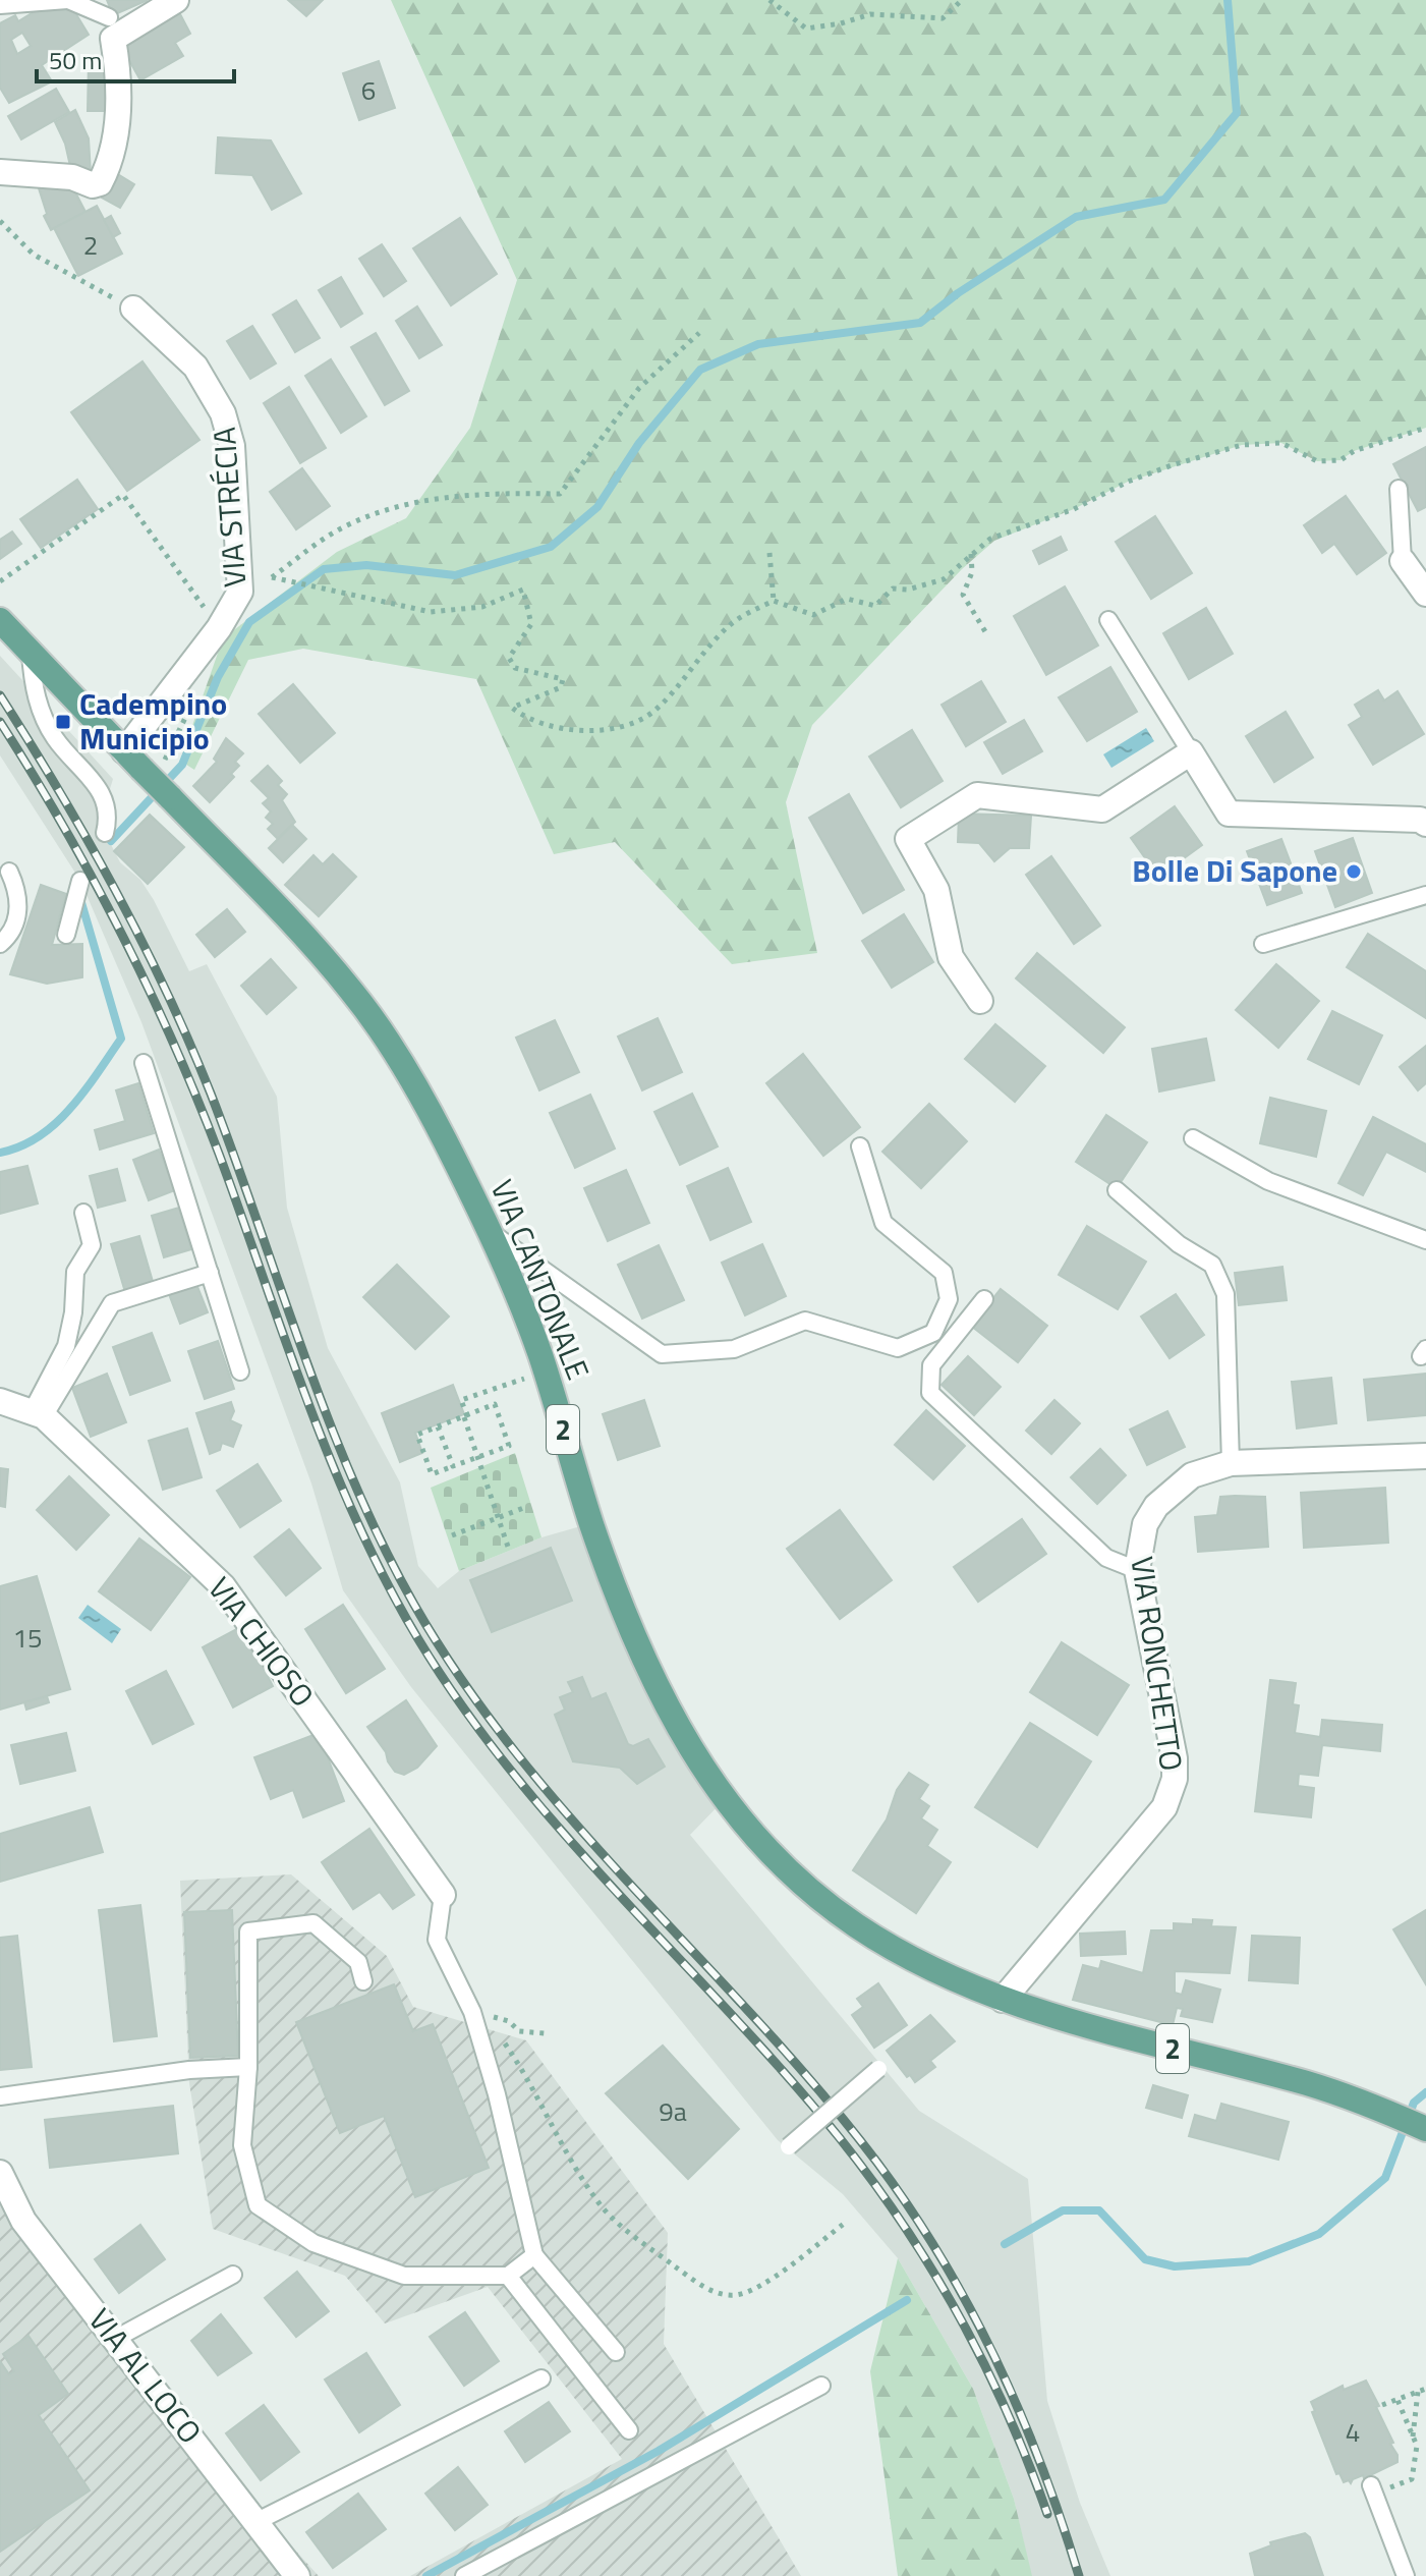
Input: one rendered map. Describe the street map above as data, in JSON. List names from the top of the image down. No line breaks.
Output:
{"streets":{"main road":["VIA CANTONALE","2"],"street":["VIA STRÉCIA","VIA CHIOSO","VIA RONCHETTO","VIA AL LOCO"]},"crossings":[["VIA STRÉCIA","VIA CANTONALE"],["VIA CANTONALE","2"],["VIA CANTONALE","VIA RONCHETTO"],["2","VIA RONCHETTO"]],"places":{"transit":["Cadempino Municipio"],"other":["Bolle Di Sapone"]},"house_numbers":["6","2","15","9a","4"],"scale_bar":"50 m"}
